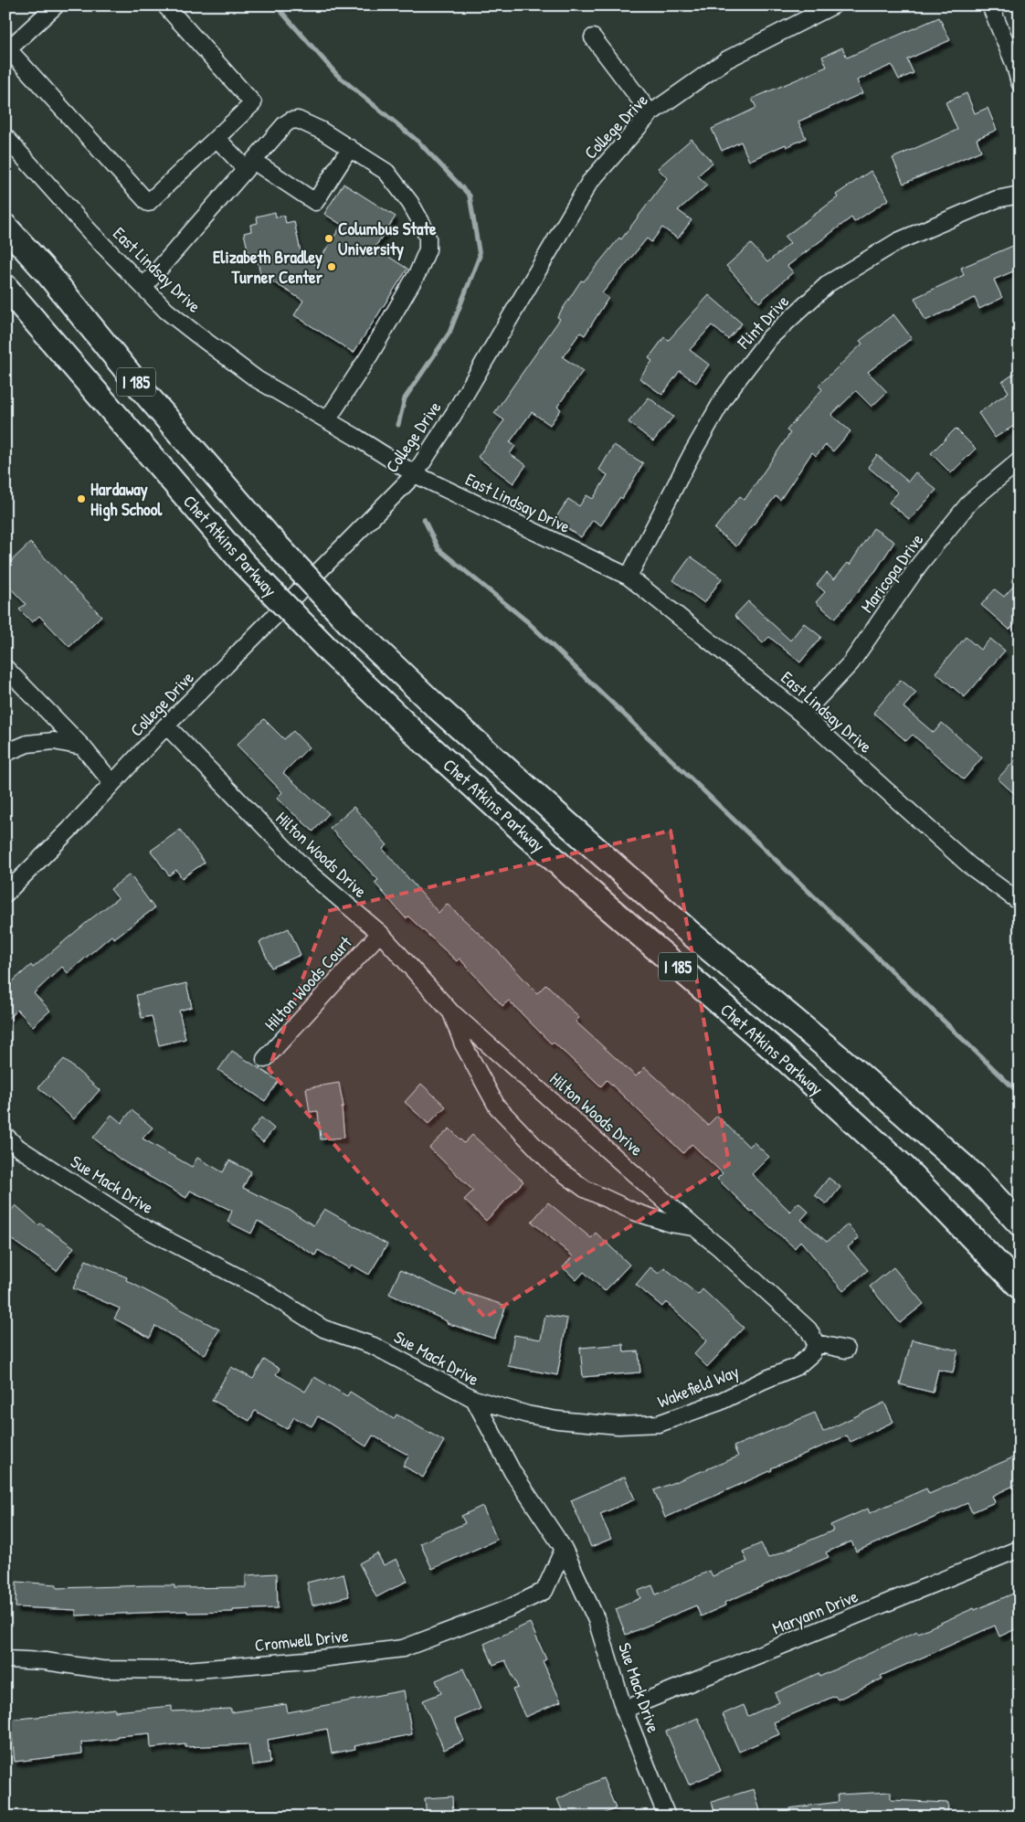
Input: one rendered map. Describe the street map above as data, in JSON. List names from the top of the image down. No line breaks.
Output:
{"streets":{"highway":["I 185","Chet Atkins Parkway"],"street":["College Drive","East Lindsay Drive","Flint Drive","Maricopa Drive","Hilton Woods Drive","Hilton Woods Court","Sue Mack Drive","Wakefield Way","Maryann Drive","Cromwell Drive"]},"crossings":[["College Drive","East Lindsay Drive"],["College Drive","Hilton Woods Drive"],["East Lindsay Drive","Flint Drive"],["East Lindsay Drive","Maricopa Drive"],["Hilton Woods Drive","Hilton Woods Court"],["Hilton Woods Drive","Wakefield Way"],["Sue Mack Drive","Wakefield Way"],["Sue Mack Drive","Maryann Drive"],["Sue Mack Drive","Cromwell Drive"]],"places":["Columbus State University","Elizabeth Bradley Turner Center","Hardaway High School"]}
